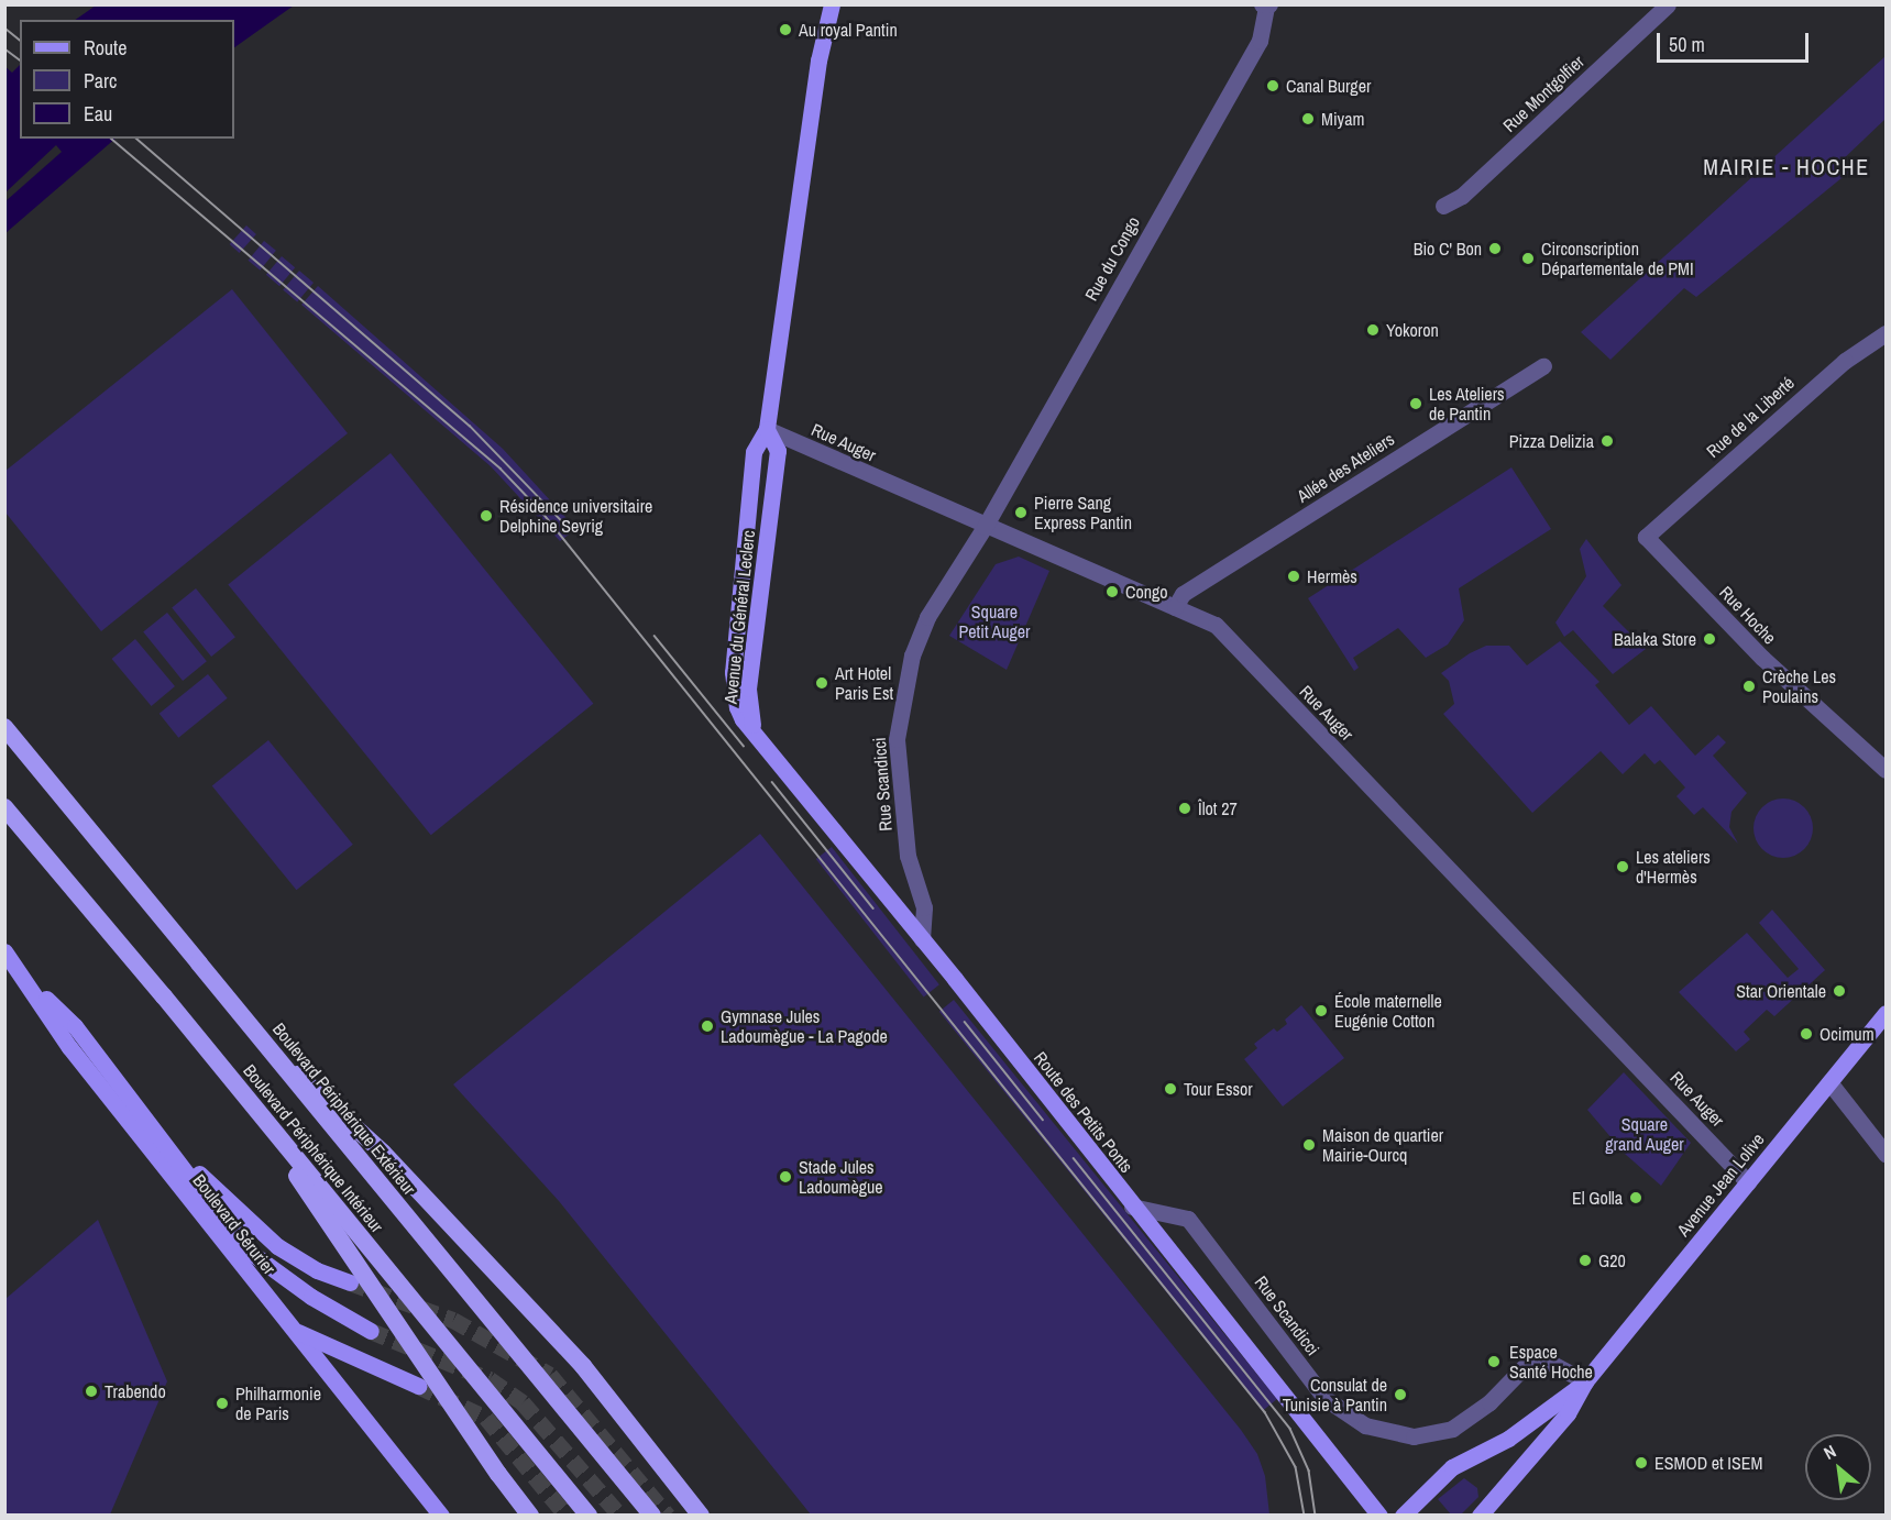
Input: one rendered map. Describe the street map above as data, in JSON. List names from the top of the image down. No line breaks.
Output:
{"streets":{"highway":["Boulevard Périphérique Extérieur","Boulevard Périphérique Intérieur"],"main road":["Avenue du Général Leclerc","Route des Petits Ponts","Avenue Jean Lolive","Boulevard Sérurier"],"street":["Rue Montgolfier","Rue du Congo","Rue de la Liberté","Rue Auger","Allée des Ateliers","Rue Hoche","Rue Scandicci"]},"crossings":[["Rue du Congo","Rue Auger"],["Rue du Congo","Rue Scandicci"],["Rue de la Liberté","Rue Hoche"],["Rue Auger","Allée des Ateliers"],["Rue Auger","Avenue du Général Leclerc"],["Rue Auger","Rue Scandicci"],["Rue Auger","Avenue Jean Lolive"],["Avenue du Général Leclerc","Route des Petits Ponts"],["Rue Scandicci","Route des Petits Ponts"],["Rue Scandicci","Avenue Jean Lolive"]],"districts":["MAIRIE - HOCHE"],"parks":["Square Petit Auger","Square grand Auger"],"places":["Au royal Pantin","Canal Burger","Miyam","Bio C' Bon","Circonscription Départementale de PMI","Yokoron","Les Ateliers de Pantin","Pizza Delizia","Pierre Sang Express Pantin","Résidence universitaire Delphine Seyrig","Hermès","Congo","Balaka Store","Art Hotel Paris Est","Crèche Les Poulains","Îlot 27","Les ateliers d'Hermès","Star Orientale","École maternelle Eugénie Cotton","Gymnase Jules Ladoumègue - La Pagode","Ocimum","Tour Essor","Maison de quartier Mairie-Ourcq","Stade Jules Ladoumègue","El Golla","G20","Espace Santé Hoche","Trabendo","Consulat de Tunisie à Pantin","Philharmonie de Paris","ESMOD et ISEM"],"legend":["Route","Parc","Eau"],"scale_bar":"50 m","north":"top left"}
